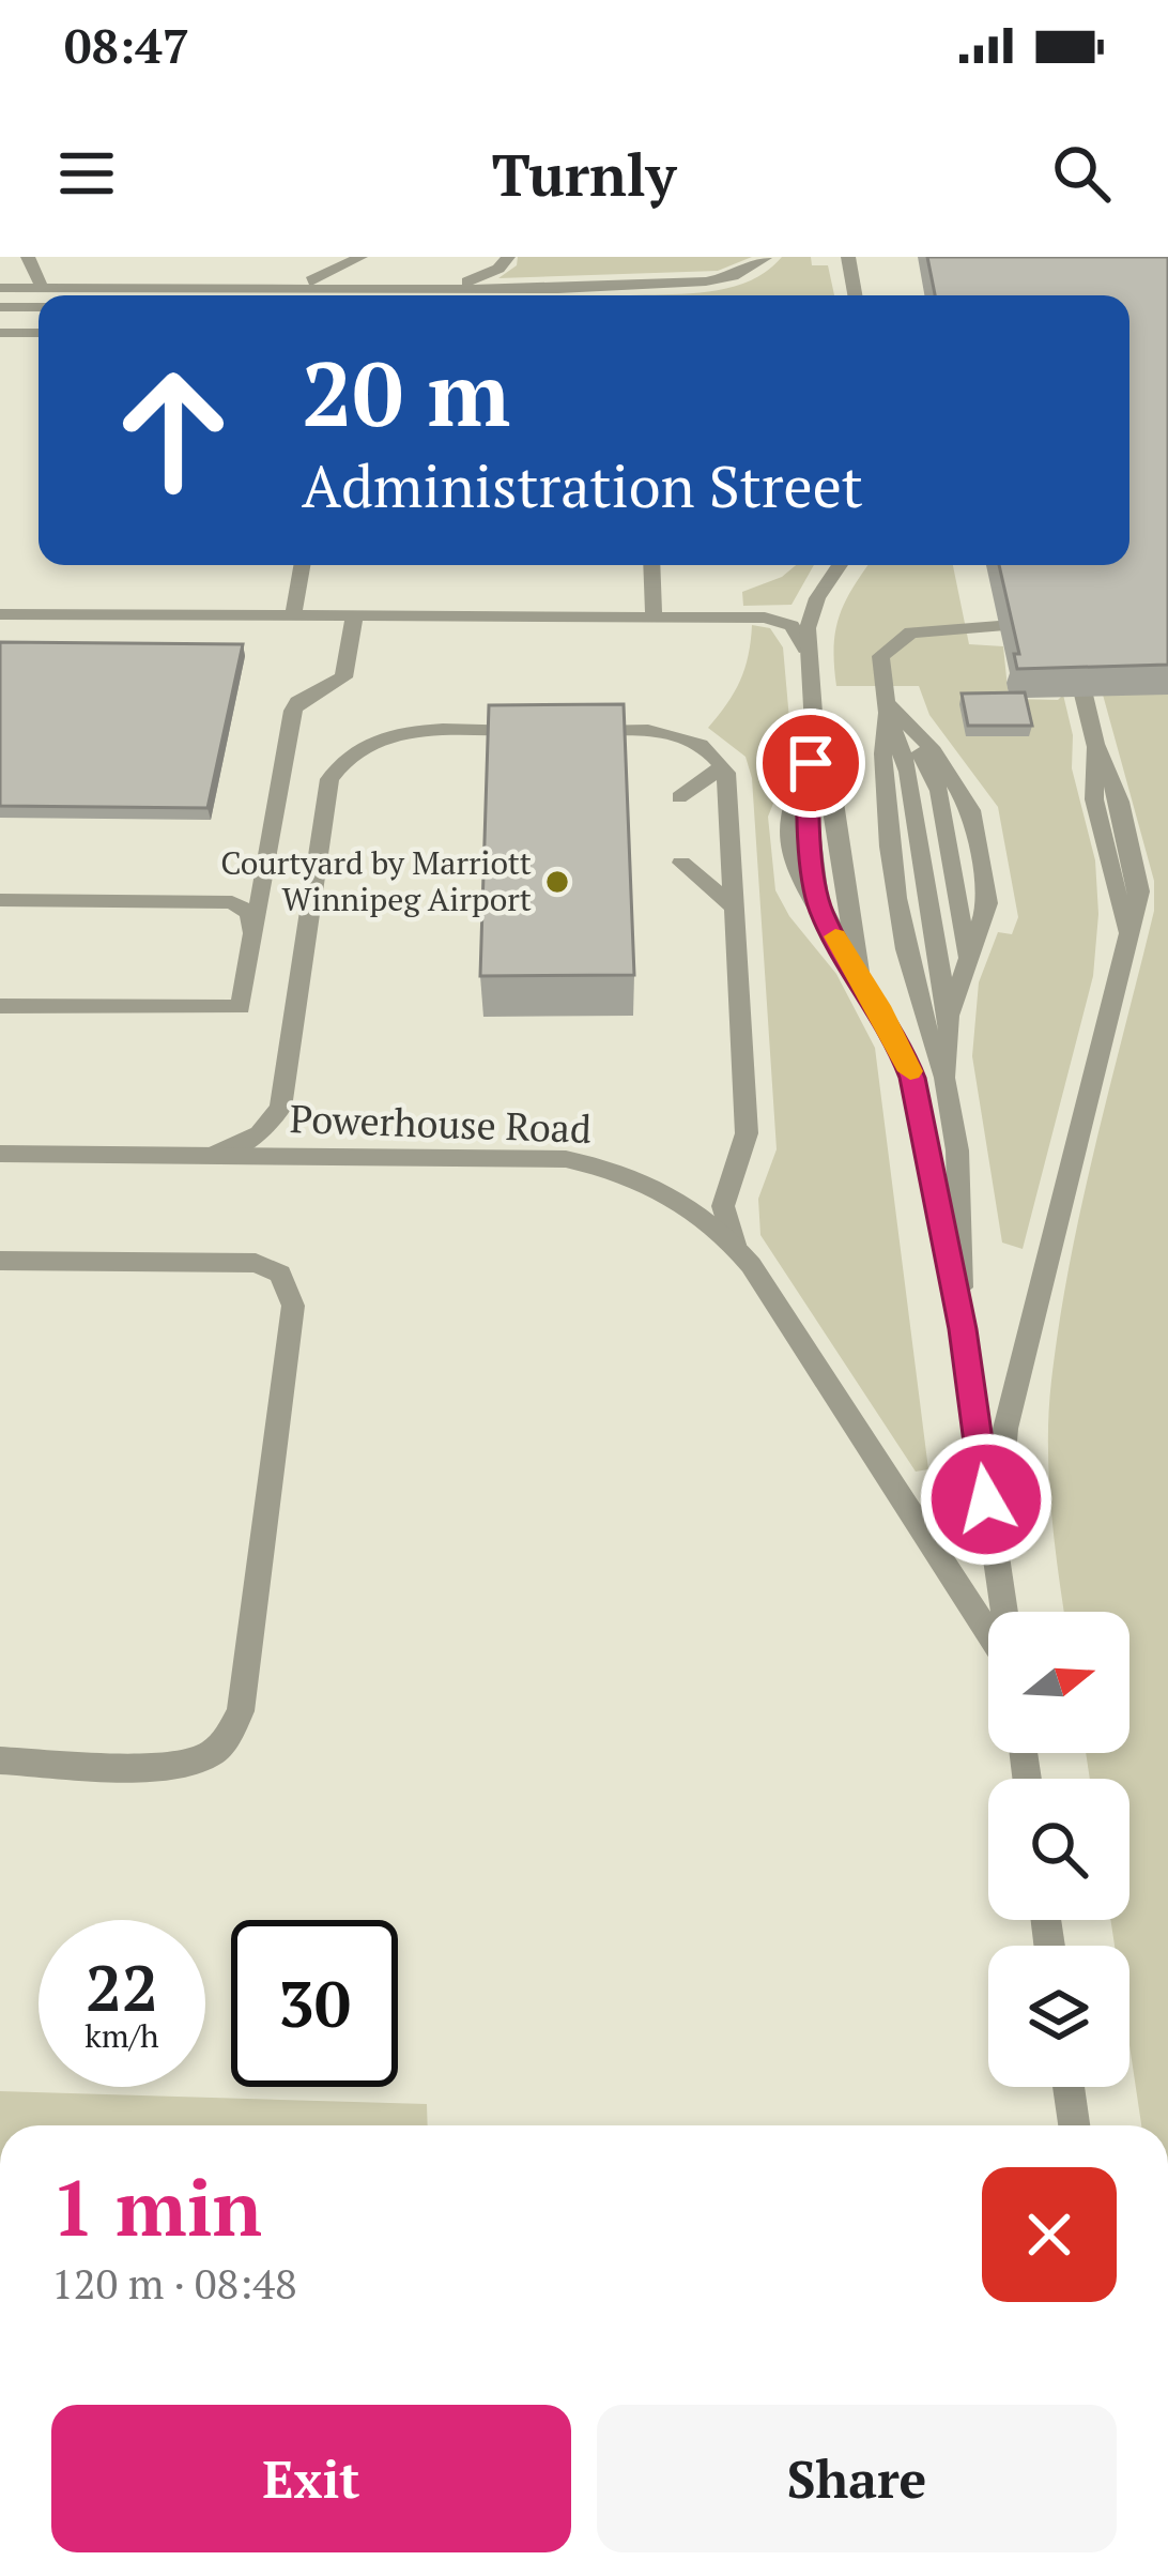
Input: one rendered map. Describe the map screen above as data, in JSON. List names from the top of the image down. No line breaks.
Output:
{"streets":{"street":["Powerhouse Road"]},"places":["Courtyard by Marriott Winnipeg Airport"],"north":"right","page":{"status":"08:47","header":"Turnly","turn":["20 m","Administration Street"],"speed":"22 km/h","limit":"30","heading":["1 min","120 m · 08:48"],"buttons":["Exit","Share"]}}
